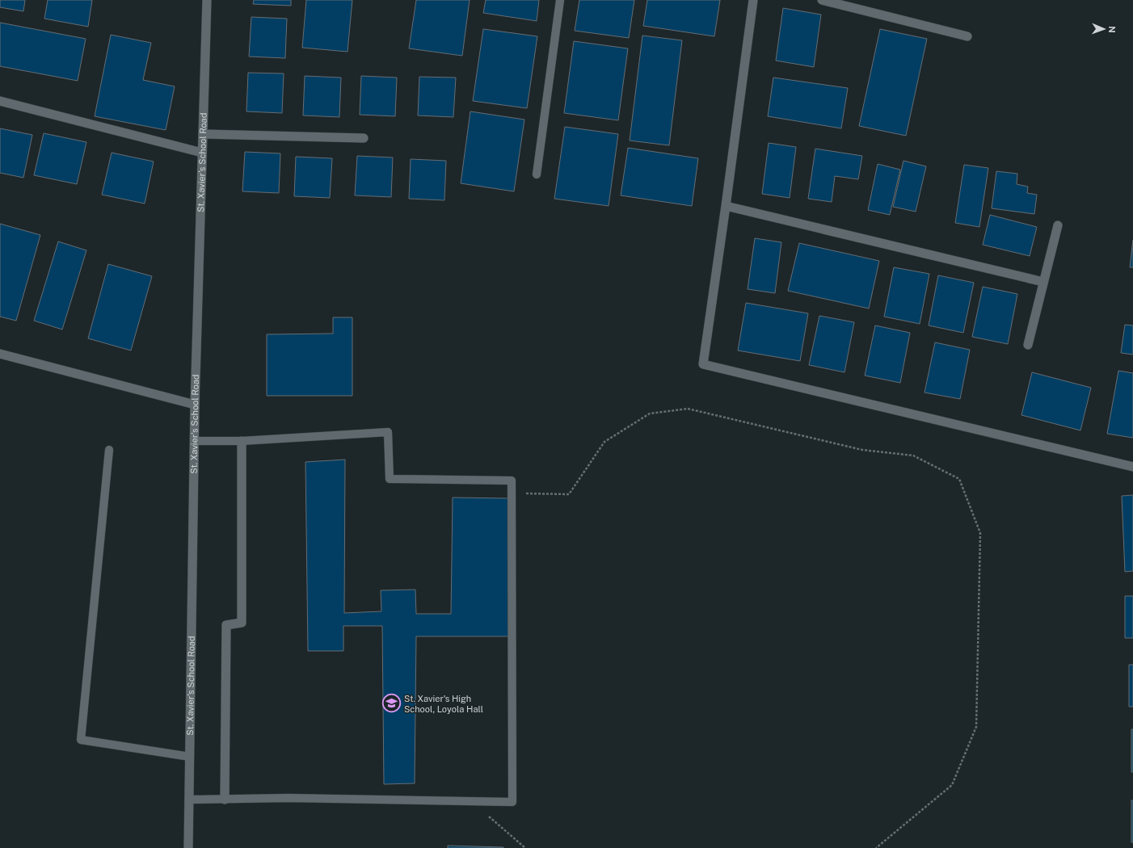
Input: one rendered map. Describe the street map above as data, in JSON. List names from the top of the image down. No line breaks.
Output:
{"streets":{"street":["St. Xavier's School Road"]},"places":{"school or university":["St. Xavier's High School, Loyola Hall"]},"north":"right"}
